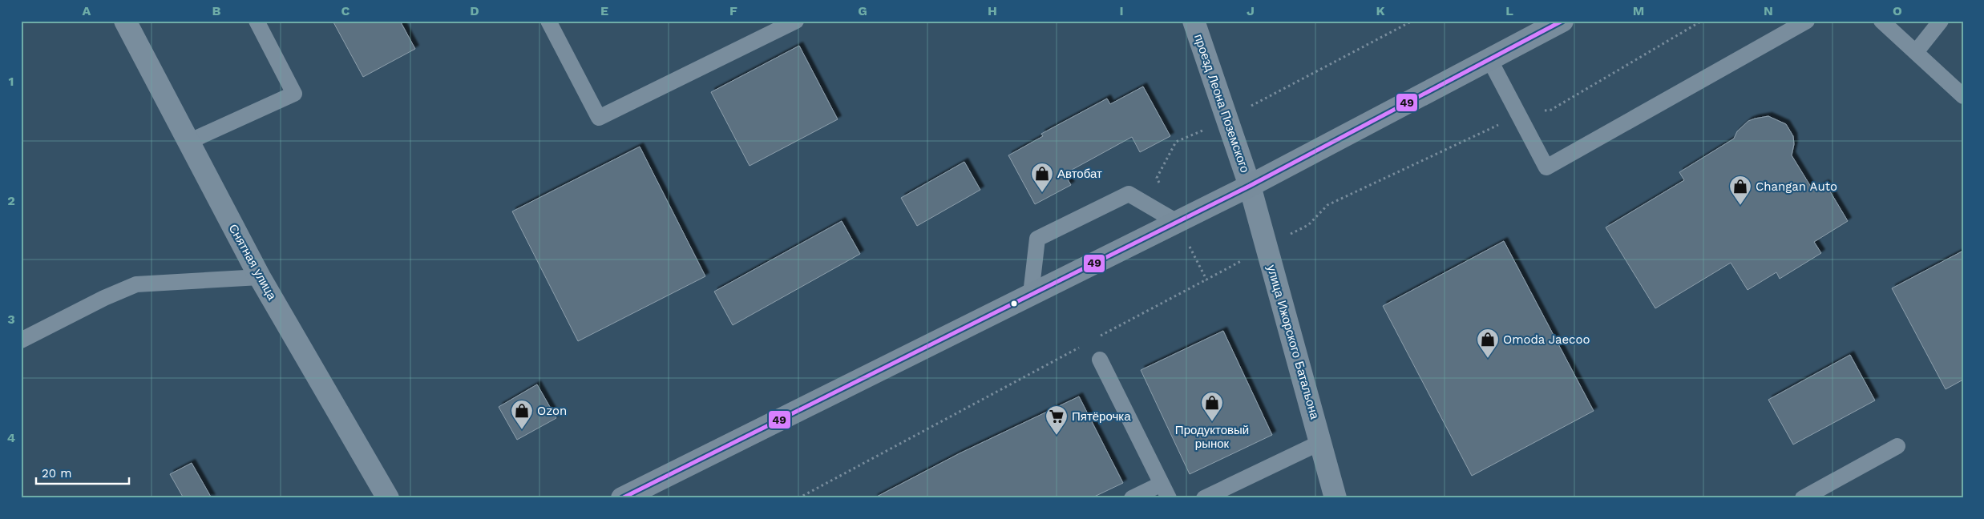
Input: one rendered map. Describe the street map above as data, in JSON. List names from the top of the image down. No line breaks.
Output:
{"streets":{"street":["проезд Леона Поземского","Снятная улица","улица Ижорского Батальона"]},"crossings":[["проезд Леона Поземского","улица Ижорского Батальона"]],"places":{"shop":["Автобат","Changan Auto","Omoda Jaecoo","Продуктовый рынок","Ozon"],"supermarket":["Пятёрочка"]},"lines":["transit line 49"],"scale_bar":"20 m","grid":{"columns":["A","B","C","D","E","F","G","H","I","J","K","L","M","N","O"],"rows":["1","2","3","4"]}}
